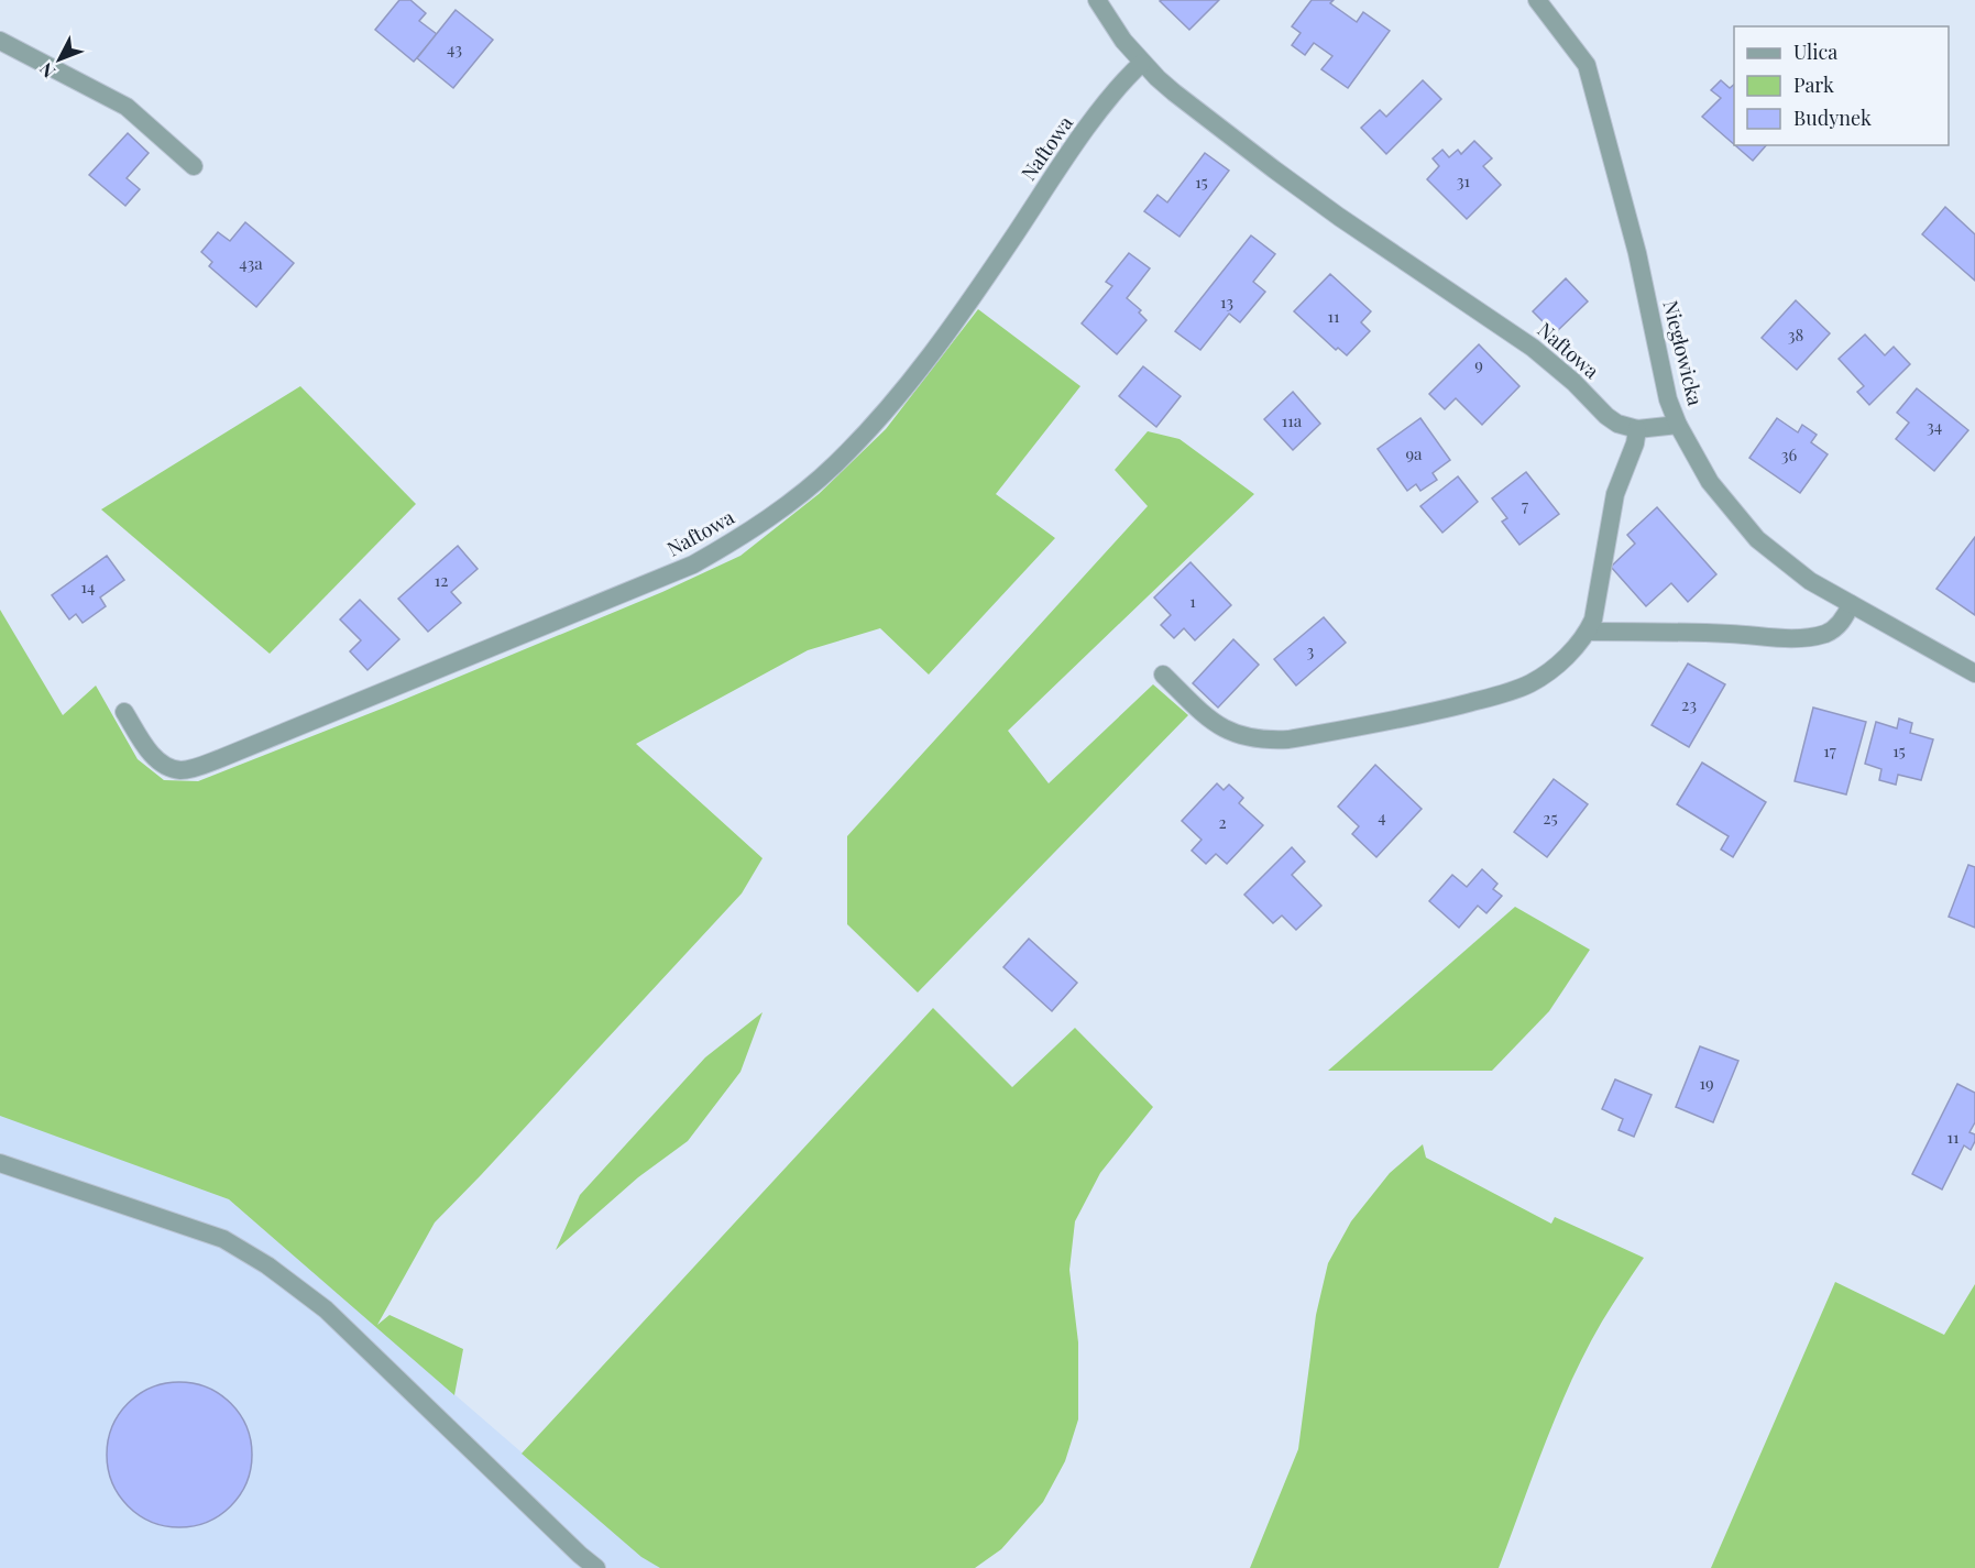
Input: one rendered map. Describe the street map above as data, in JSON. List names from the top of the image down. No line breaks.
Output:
{"streets":{"street":["Naftowa","Niegłowicka"]},"house_numbers":["43","31","15","43a","13","11","38","9","11a","34","9a","36","7","12","14","1","3","23","17","15","4","25","2","19","11"],"legend":["Ulica","Park","Budynek"],"north":"bottom left"}
